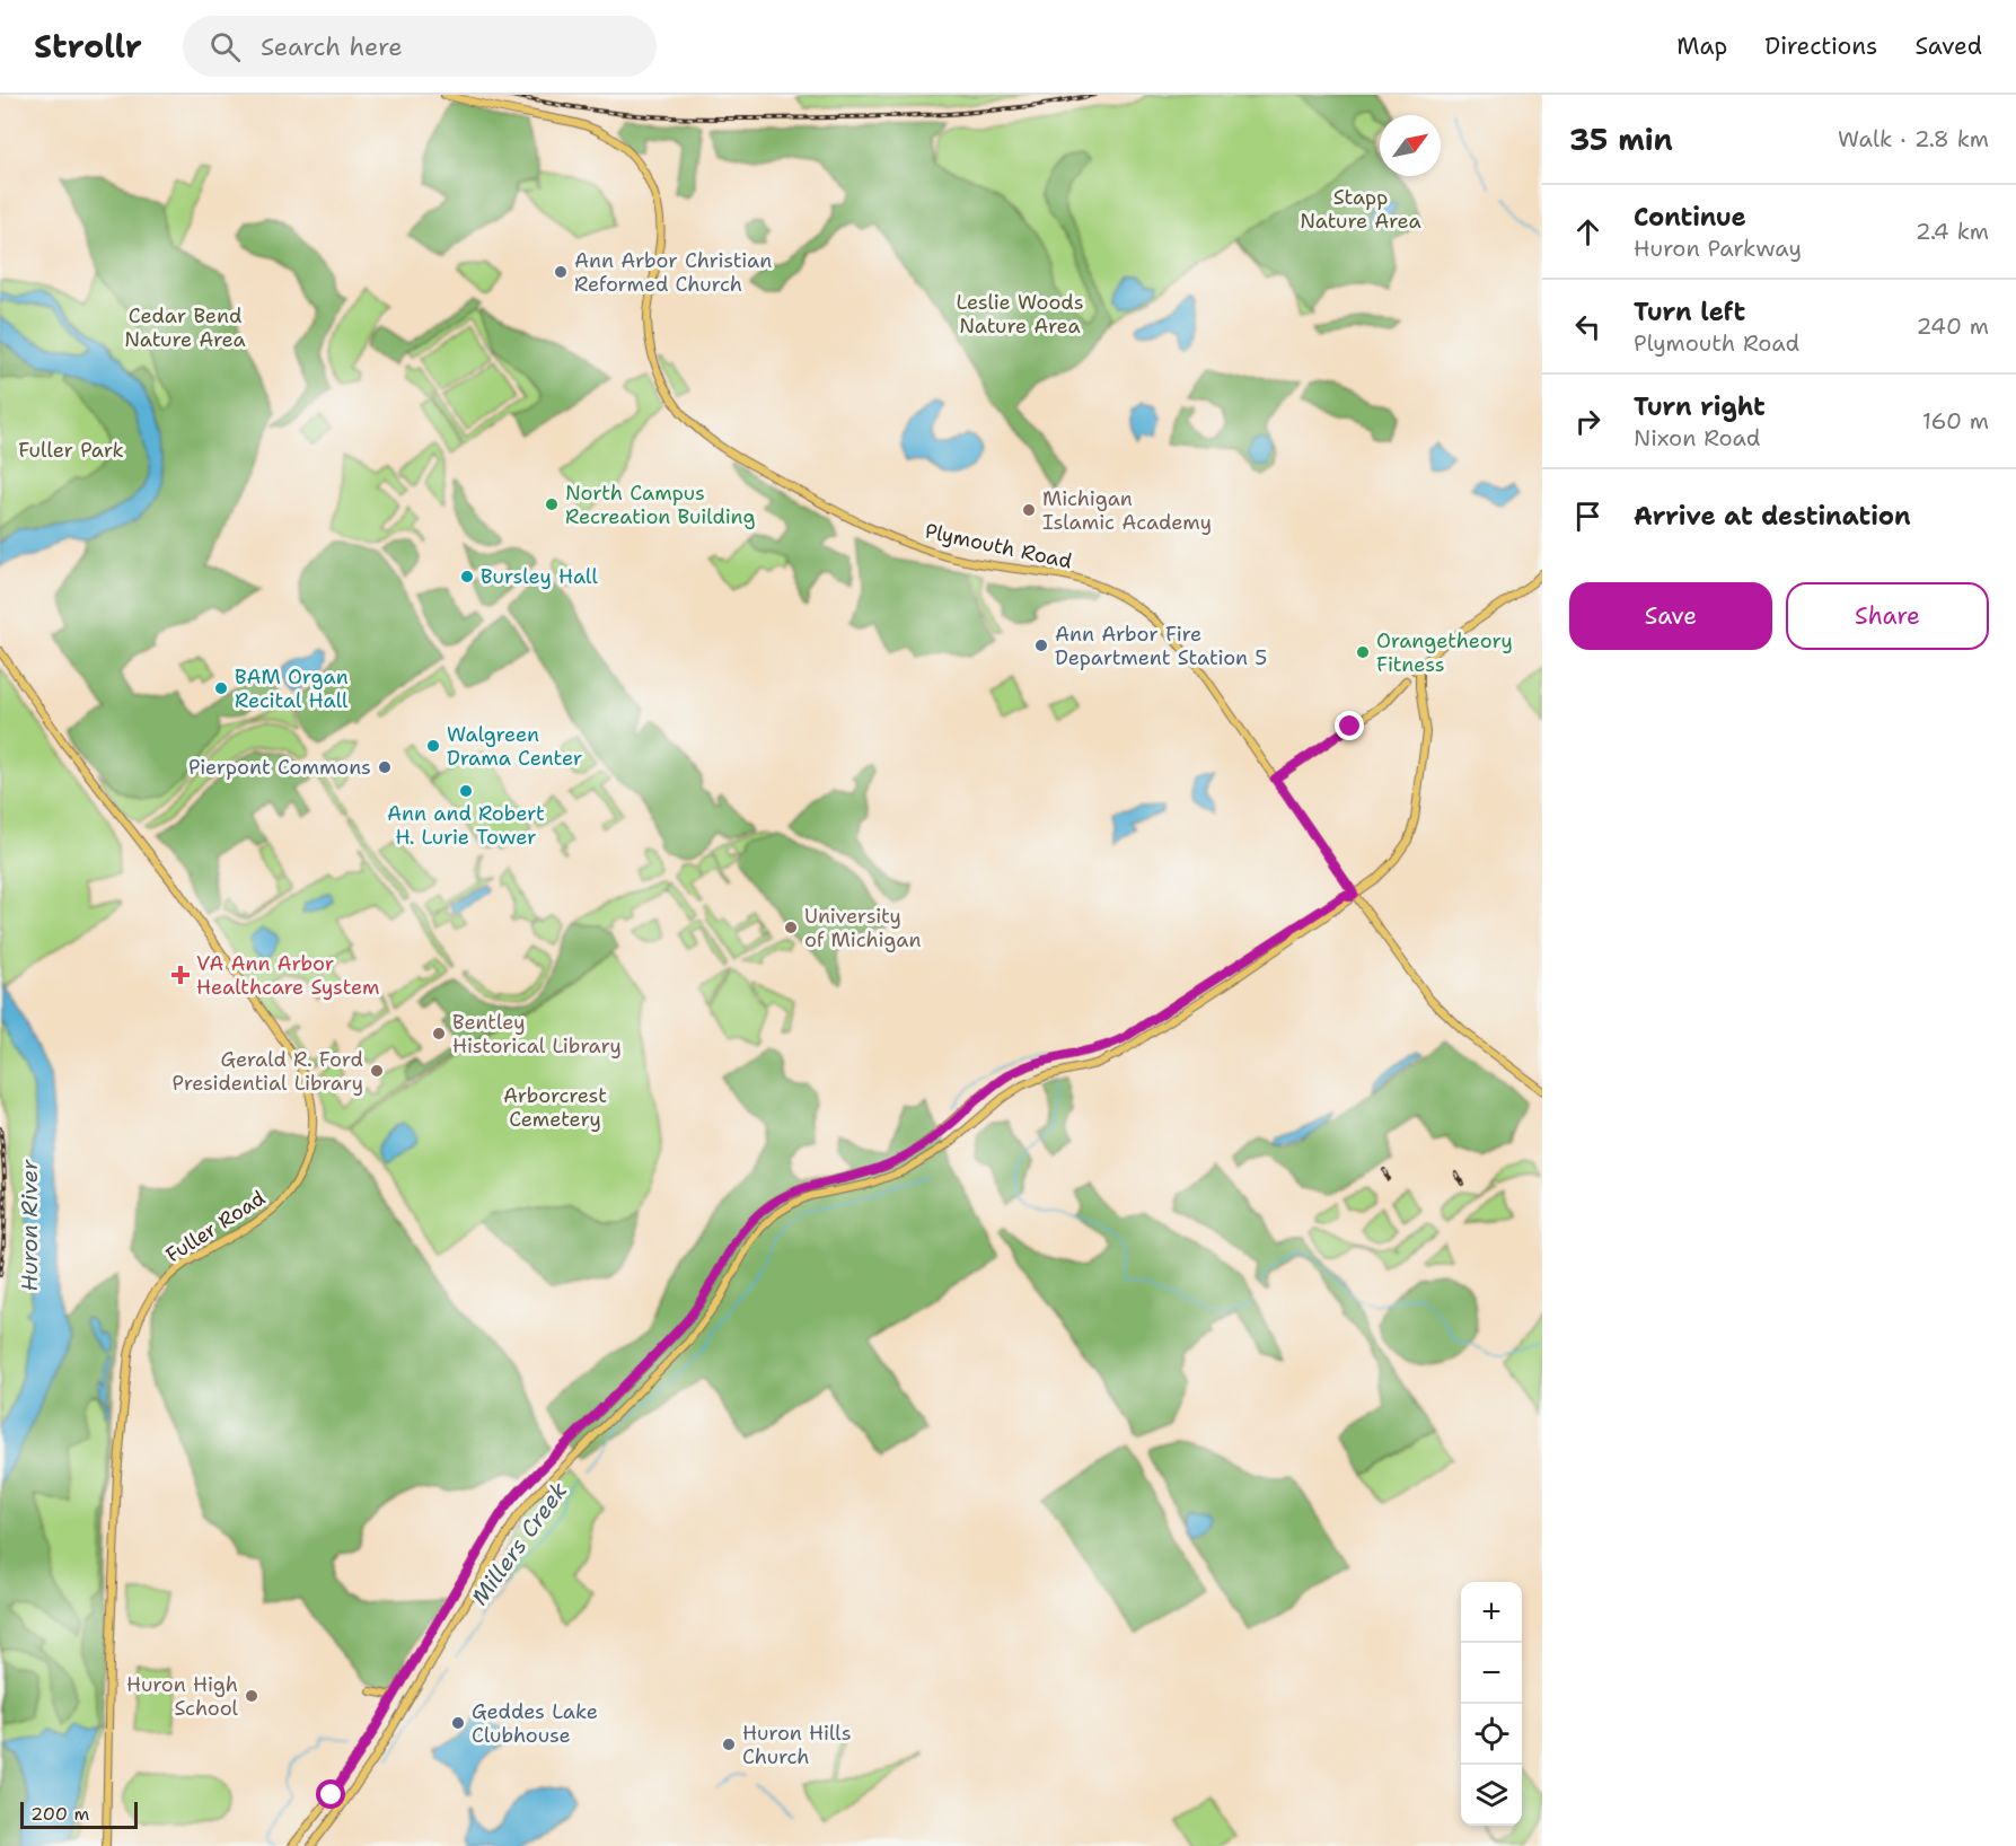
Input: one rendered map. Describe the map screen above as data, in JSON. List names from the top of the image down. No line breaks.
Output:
{"streets":{"main road":["Plymouth Road","Fuller Road"]},"water":["Huron River","Millers Creek"],"parks":["Stapp Nature Area","Leslie Woods Nature Area","Cedar Bend Nature Area","Fuller Park","Arborcrest Cemetery"],"places":{"other":["Ann Arbor Christian Reformed Church","North Campus Recreation Building","Michigan Islamic Academy","Bursley Hall","Ann Arbor Fire Department Station 5","Orangetheory Fitness","BAM Organ Recital Hall","Walgreen Drama Center","Pierpont Commons","Ann and Robert H. Lurie Tower","University of Michigan","Bentley Historical Library","Gerald R. Ford Presidential Library","Huron High School","Geddes Lake Clubhouse","Huron Hills Church"],"health":["VA Ann Arbor Healthcare System"]},"scale_bar":"200 m","north":"top right","page":{"header":"Strollr","search":"Search here","nav":["Map","Directions","Saved"],"heading":["35 min","Walk · 2.8 km"],"list":[["Continue","Huron Parkway","2.4 km"],["Turn left","Plymouth Road","240 m"],["Turn right","Nixon Road","160 m"],"Arrive at destination"],"buttons":["Save","Share"],"map_buttons":["+","−"],"scale":"200 m"}}
